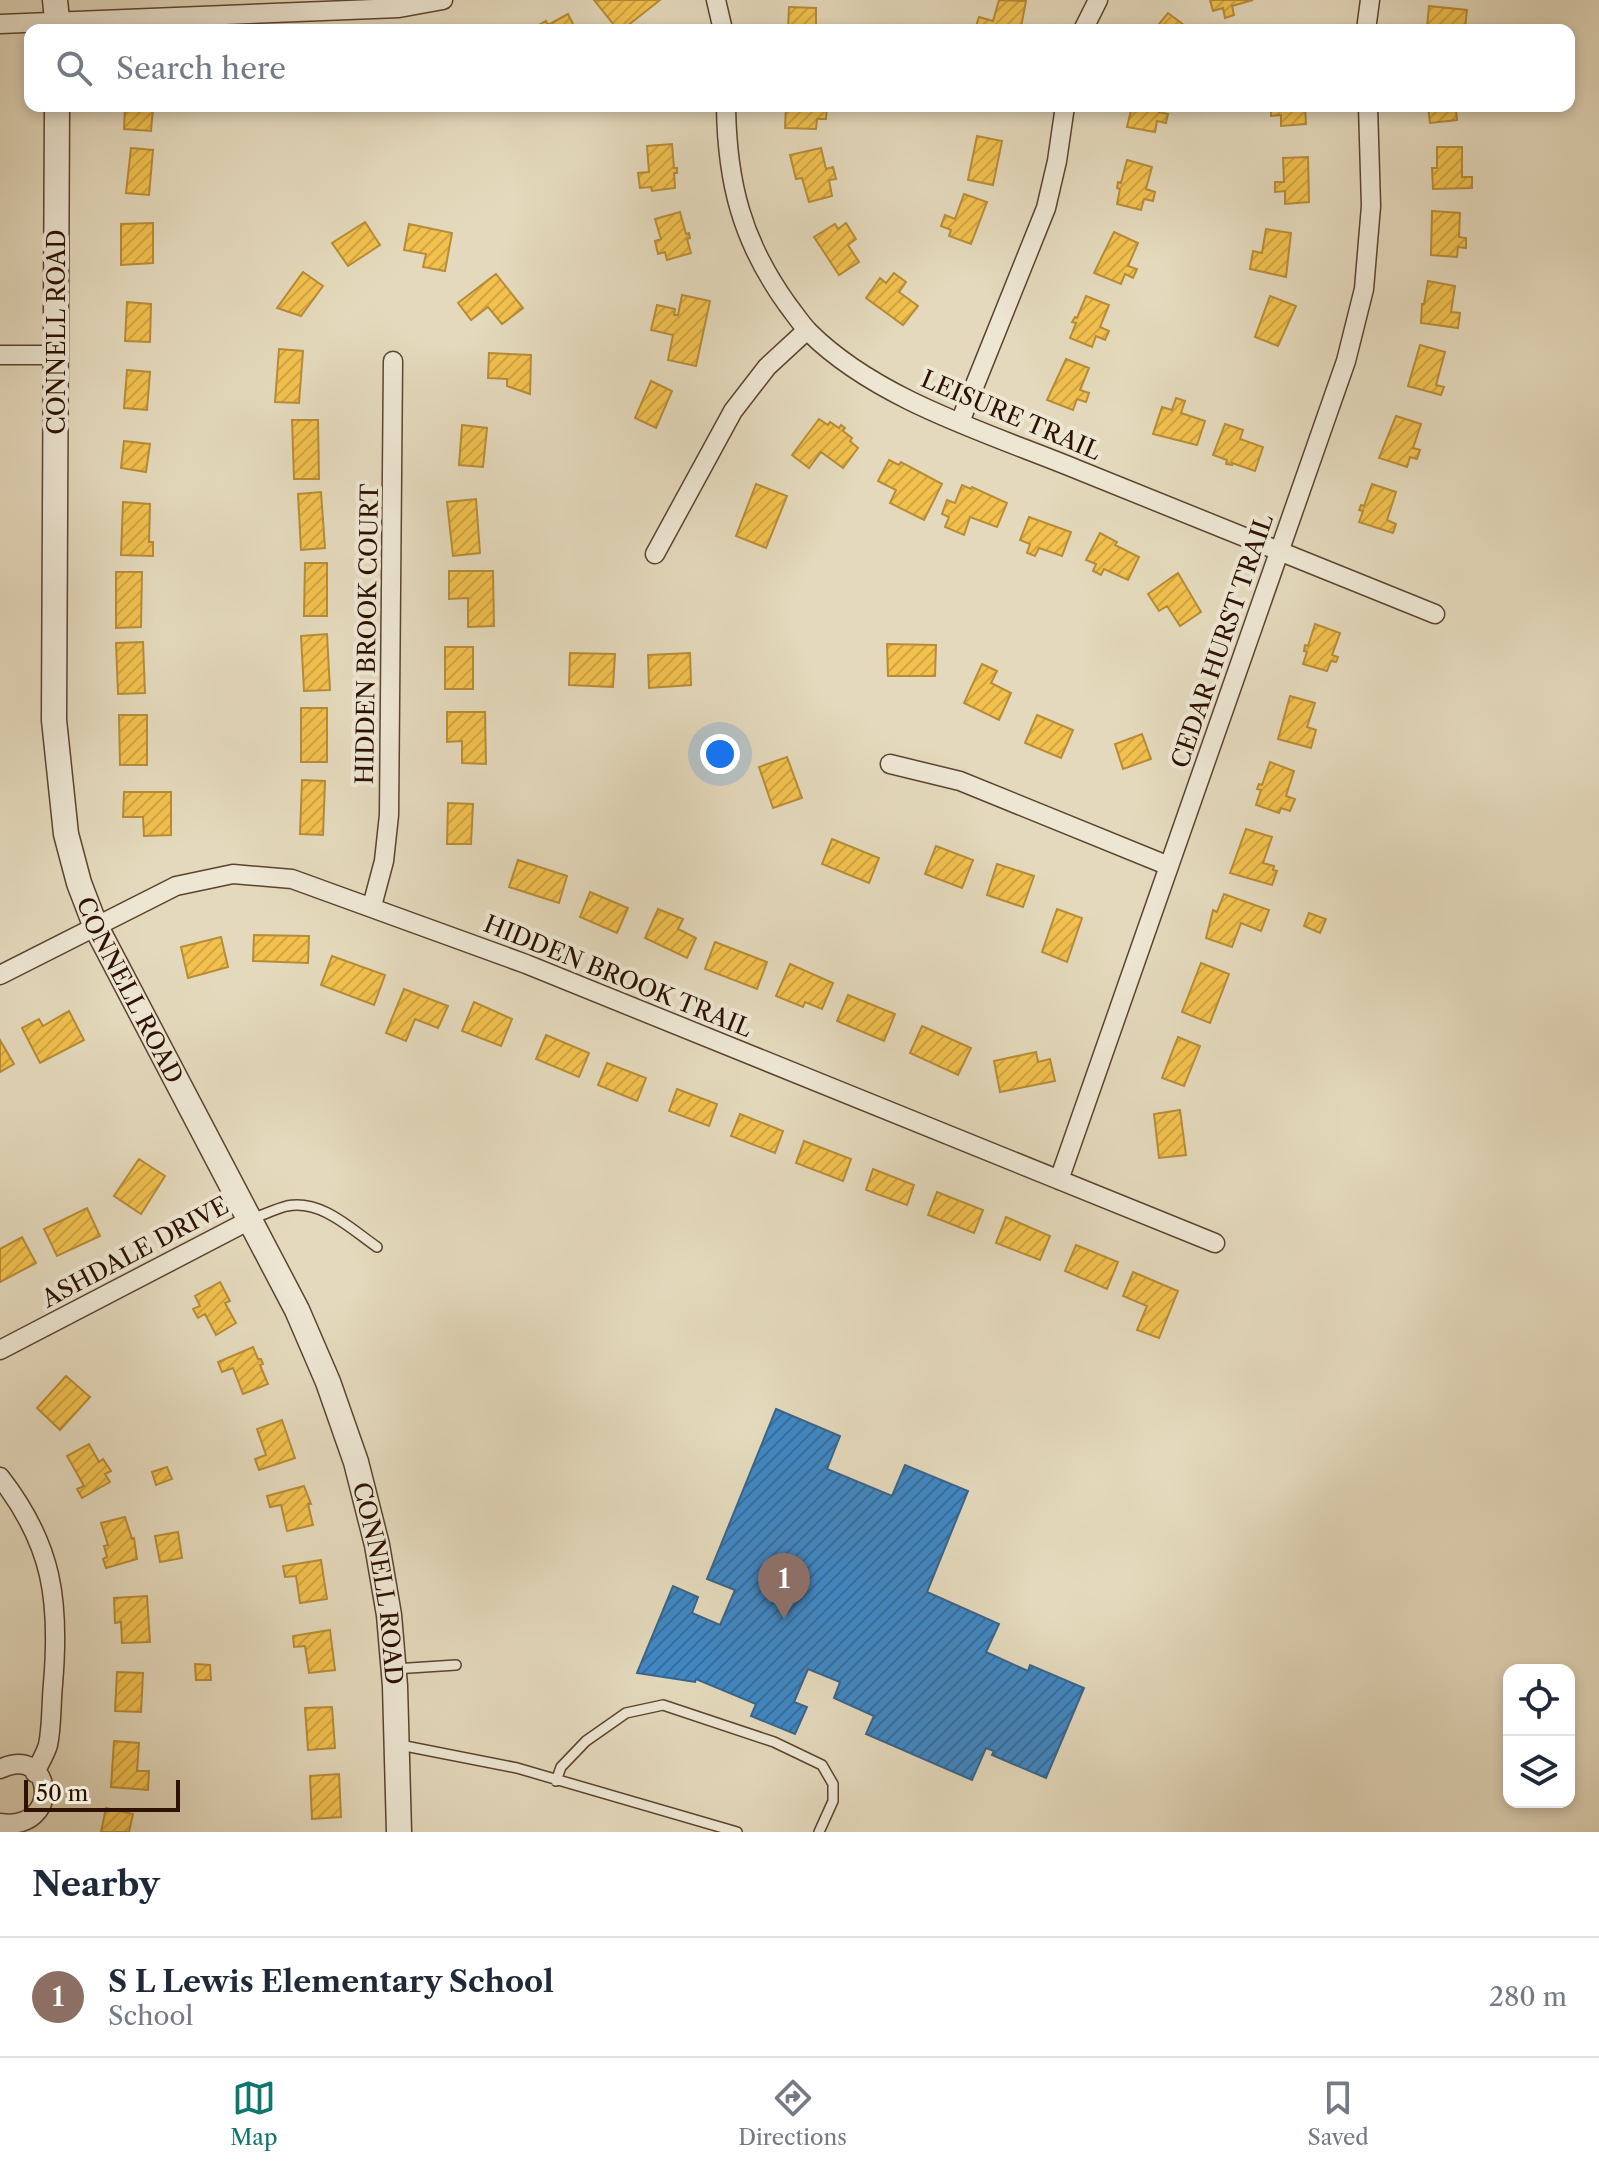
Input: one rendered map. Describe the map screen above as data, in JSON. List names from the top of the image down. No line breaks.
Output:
{"streets":{"street":["CONNELL ROAD","LEISURE TRAIL","HIDDEN BROOK COURT","CEDAR HURST TRAIL","HIDDEN BROOK TRAIL","ASHDALE DRIVE"]},"crossings":[["CONNELL ROAD","HIDDEN BROOK TRAIL"],["CONNELL ROAD","ASHDALE DRIVE"],["LEISURE TRAIL","CEDAR HURST TRAIL"],["HIDDEN BROOK COURT","HIDDEN BROOK TRAIL"],["CEDAR HURST TRAIL","HIDDEN BROOK TRAIL"]],"scale_bar":"50 m","page":{"search":"Search here","pins":"1","scale":"50 m","heading":"Nearby","list":[{"mark":"1","name":"S L Lewis Elementary School","note":"School","value":"280 m"}],"nav":["Map","Directions","Saved"]}}
